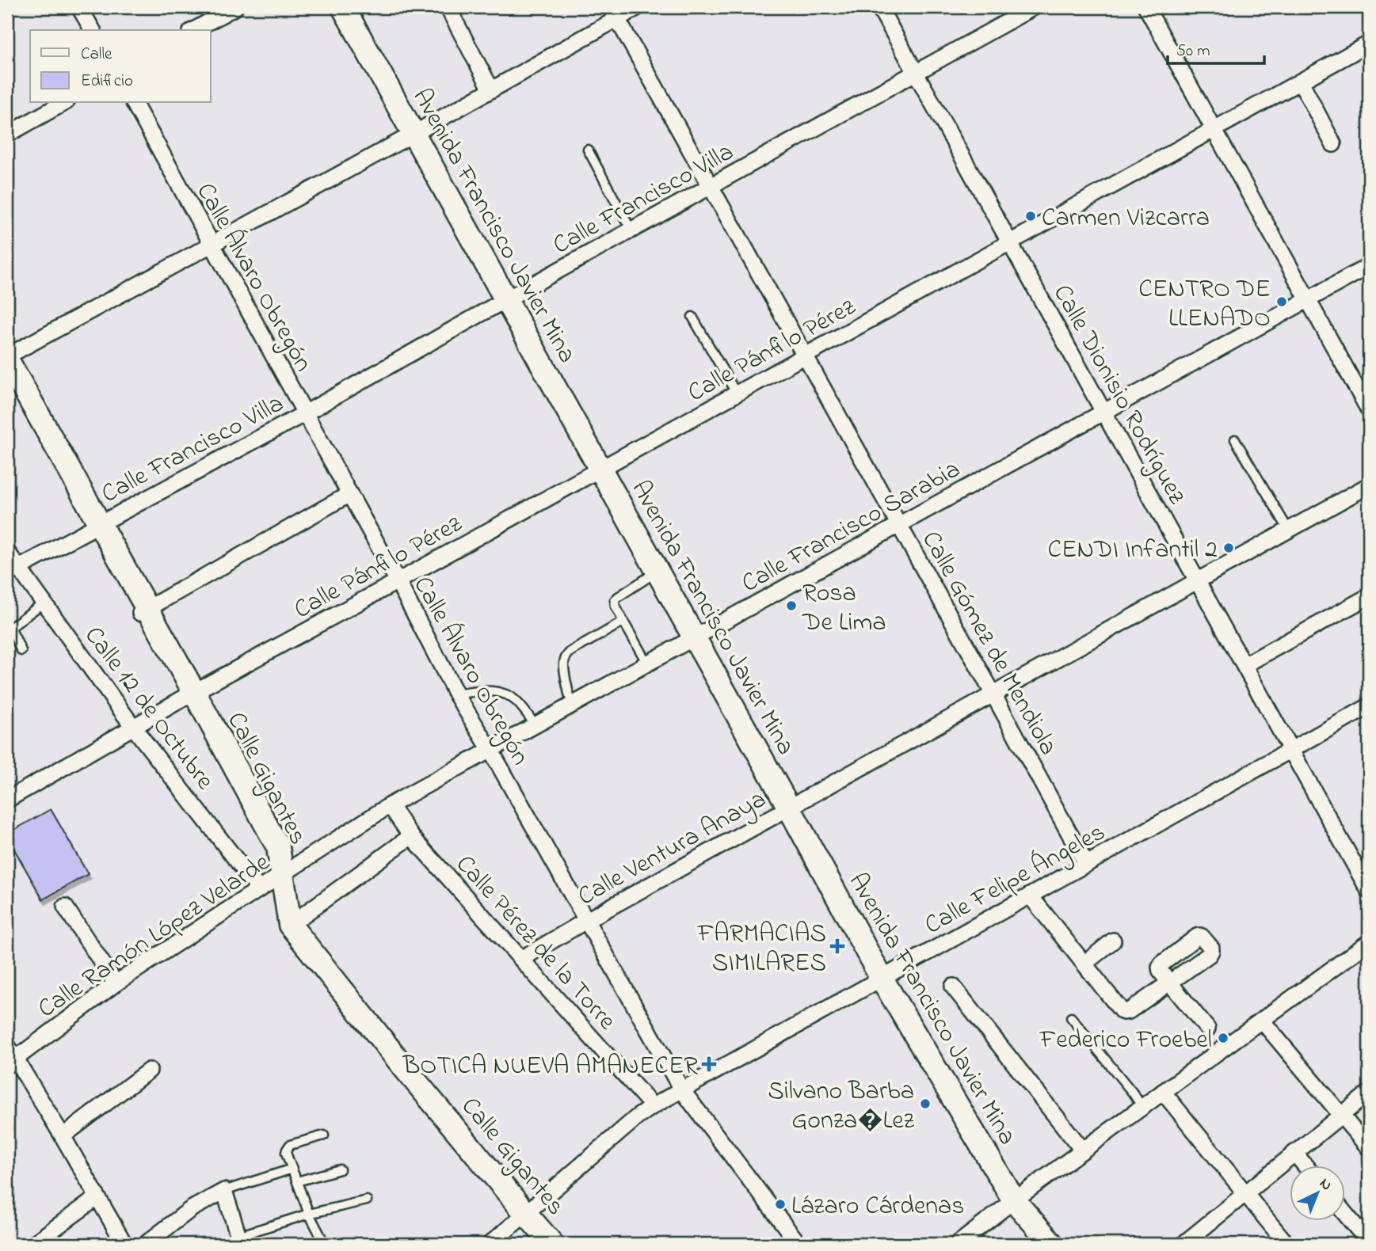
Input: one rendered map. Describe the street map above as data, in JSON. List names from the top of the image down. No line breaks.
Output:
{"streets":{"main road":["Avenida Francisco Javier Mina","Calle Gigantes"],"street":["Calle Francisco Villa","Calle Álvaro Obregón","Calle Pánfilo Pérez","Calle Dionisio Rodríguez","Calle Francisco Sarabia","Calle Gómez de Mendiola","Calle 12 de Octubre","Calle Ventura Anaya","Calle Felipe Ángeles","Calle Ramón López Velarde","Calle Pérez de la Torre"]},"crossings":[["Calle Francisco Villa","Avenida Francisco Javier Mina"],["Calle Francisco Villa","Calle Álvaro Obregón"],["Calle Francisco Villa","Calle Dionisio Rodríguez"],["Calle Francisco Villa","Calle Gómez de Mendiola"],["Calle Francisco Villa","Calle 12 de Octubre"],["Calle Francisco Villa","Calle Gigantes"],["Avenida Francisco Javier Mina","Calle Pánfilo Pérez"],["Avenida Francisco Javier Mina","Calle Francisco Sarabia"],["Avenida Francisco Javier Mina","Calle Ventura Anaya"],["Avenida Francisco Javier Mina","Calle Felipe Ángeles"],["Calle Álvaro Obregón","Calle Pánfilo Pérez"],["Calle Álvaro Obregón","Calle Francisco Sarabia"],["Calle Álvaro Obregón","Calle Ventura Anaya"],["Calle Álvaro Obregón","Calle Felipe Ángeles"],["Calle Pánfilo Pérez","Calle Dionisio Rodríguez"],["Calle Pánfilo Pérez","Calle Gómez de Mendiola"],["Calle Pánfilo Pérez","Calle 12 de Octubre"],["Calle Pánfilo Pérez","Calle Gigantes"],["Calle Dionisio Rodríguez","Calle Francisco Sarabia"],["Calle Dionisio Rodríguez","Calle Ventura Anaya"],["Calle Dionisio Rodríguez","Calle Felipe Ángeles"],["Calle Francisco Sarabia","Calle Gómez de Mendiola"],["Calle Francisco Sarabia","Calle Gigantes"],["Calle Francisco Sarabia","Calle Ramón López Velarde"],["Calle Francisco Sarabia","Calle Pérez de la Torre"],["Calle Gómez de Mendiola","Calle Ventura Anaya"],["Calle Gómez de Mendiola","Calle Felipe Ángeles"],["Calle 12 de Octubre","Calle Ramón López Velarde"],["Calle Gigantes","Calle Felipe Ángeles"],["Calle Gigantes","Calle Ramón López Velarde"],["Calle Ventura Anaya","Calle Pérez de la Torre"],["Calle Felipe Ángeles","Calle Pérez de la Torre"]],"places":{"other":["Carmen Vizcarra","CENTRO DE LLENADO","CENDI Infantil 2","Rosa De Lima","Federico Froebel","Silvano Barba Gonza�Lez","Lázaro Cárdenas"],"health":["FARMACIAS SIMILARES","BOTICA NUEVA AMANECER"]},"legend":["Calle","Edificio"],"scale_bar":"50 m","north":"top right"}
